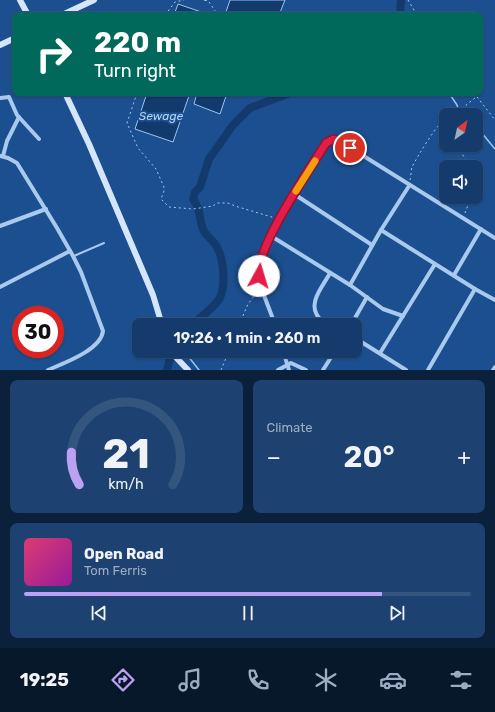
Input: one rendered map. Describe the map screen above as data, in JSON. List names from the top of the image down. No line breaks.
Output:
{"water":["Sewage"],"north":"top right","page":{"turn":["220 m","Turn right"],"limit":"30","trip":"19:26 · 1 min · 260 m","tile":"Climate","heat":["−","20°","+"],"song":["Open Road","Tom Ferris"],"tabs":"19:25","gauge":["21","km/h"]}}
